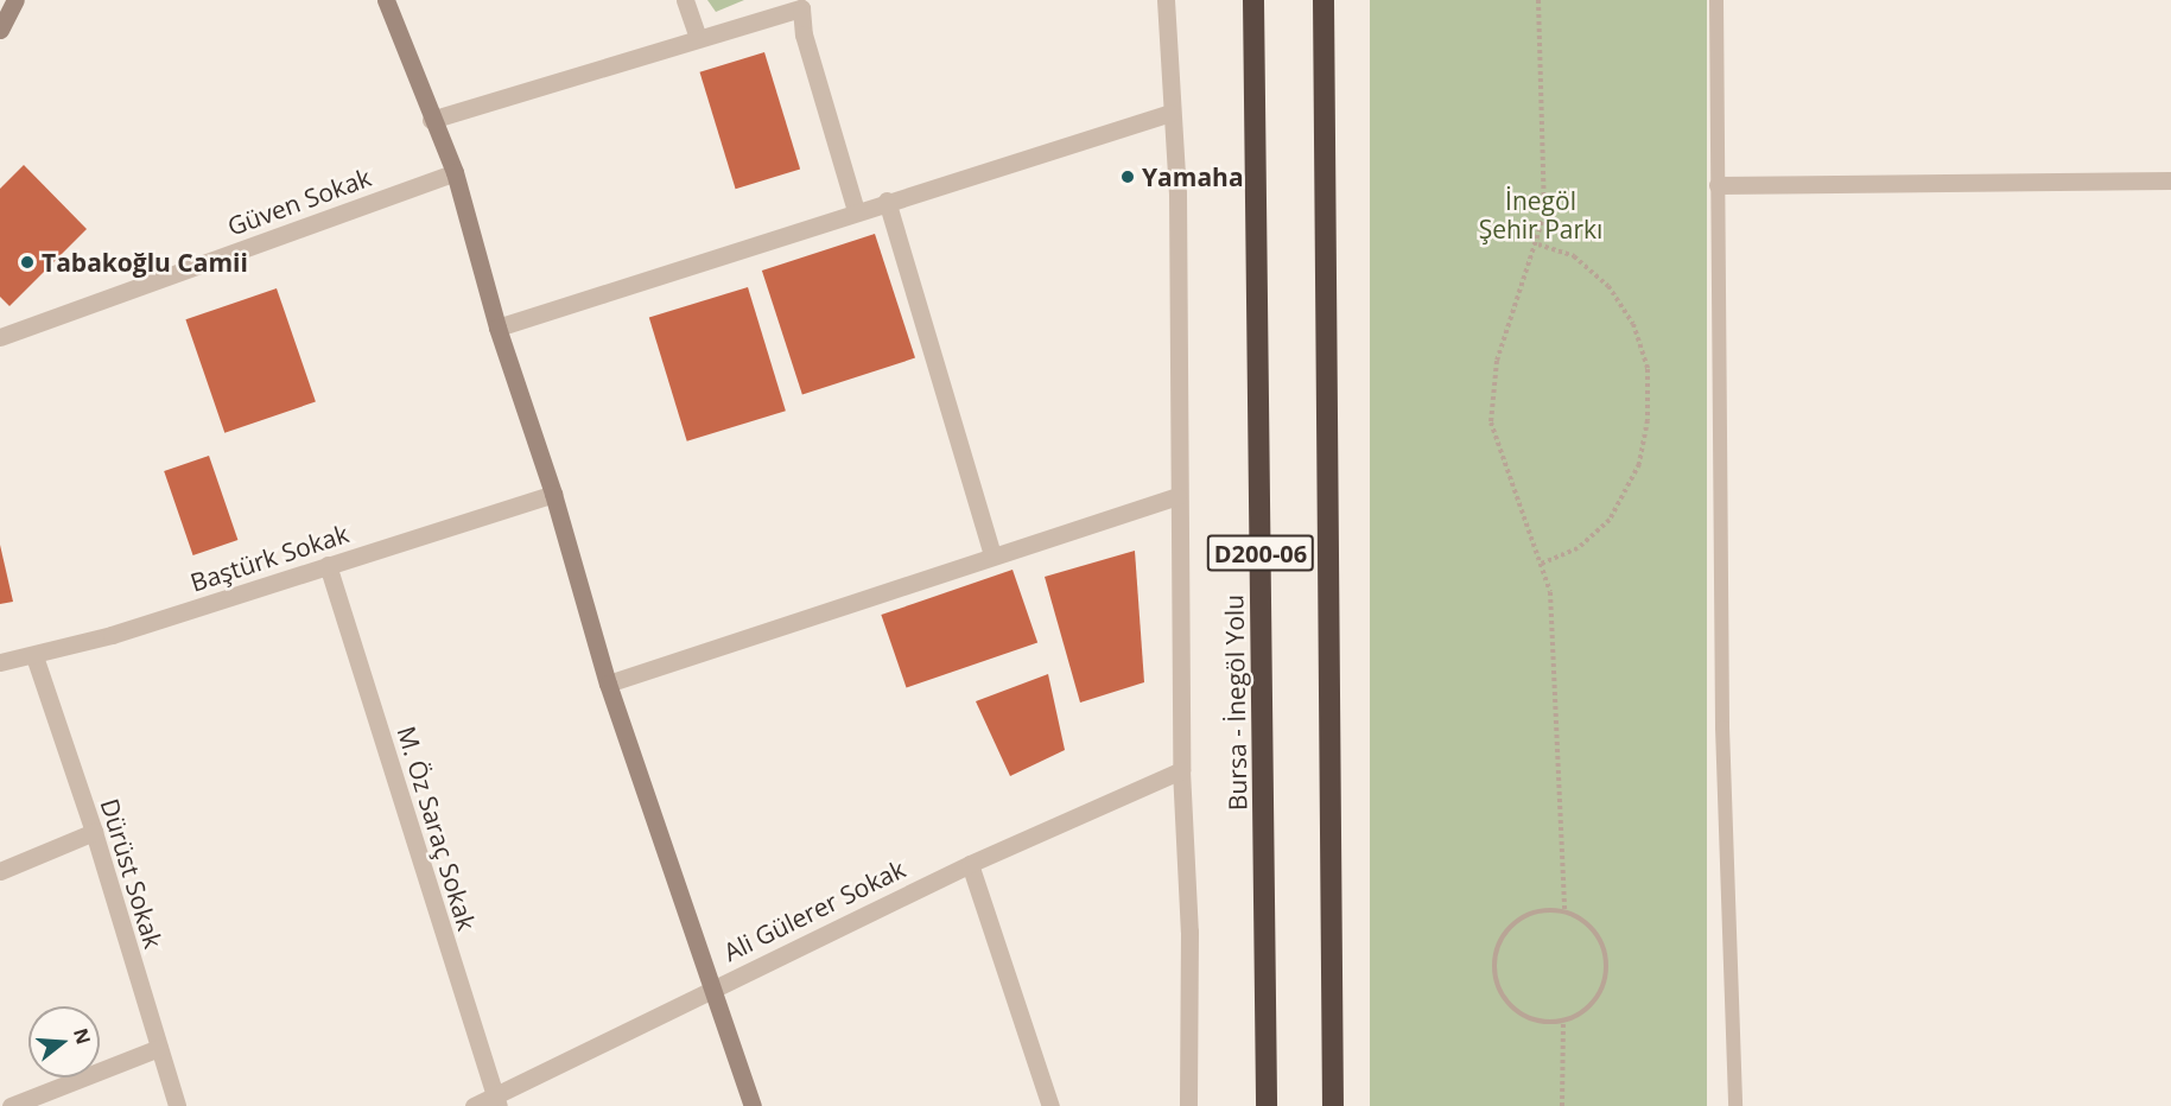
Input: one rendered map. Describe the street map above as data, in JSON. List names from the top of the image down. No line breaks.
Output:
{"streets":{"highway":["D200-06","Bursa - İnegöl Yolu"],"street":["Güven Sokak","Baştürk Sokak","M. Öz Saraç Sokak","Dürüst Sokak","Ali Gülerer Sokak"]},"crossings":[["Baştürk Sokak","M. Öz Saraç Sokak"],["Baştürk Sokak","Dürüst Sokak"],["M. Öz Saraç Sokak","Ali Gülerer Sokak"]],"parks":["İnegöl Şehir Parkı"],"places":["Yamaha","Tabakoğlu Camii"],"north":"right"}
